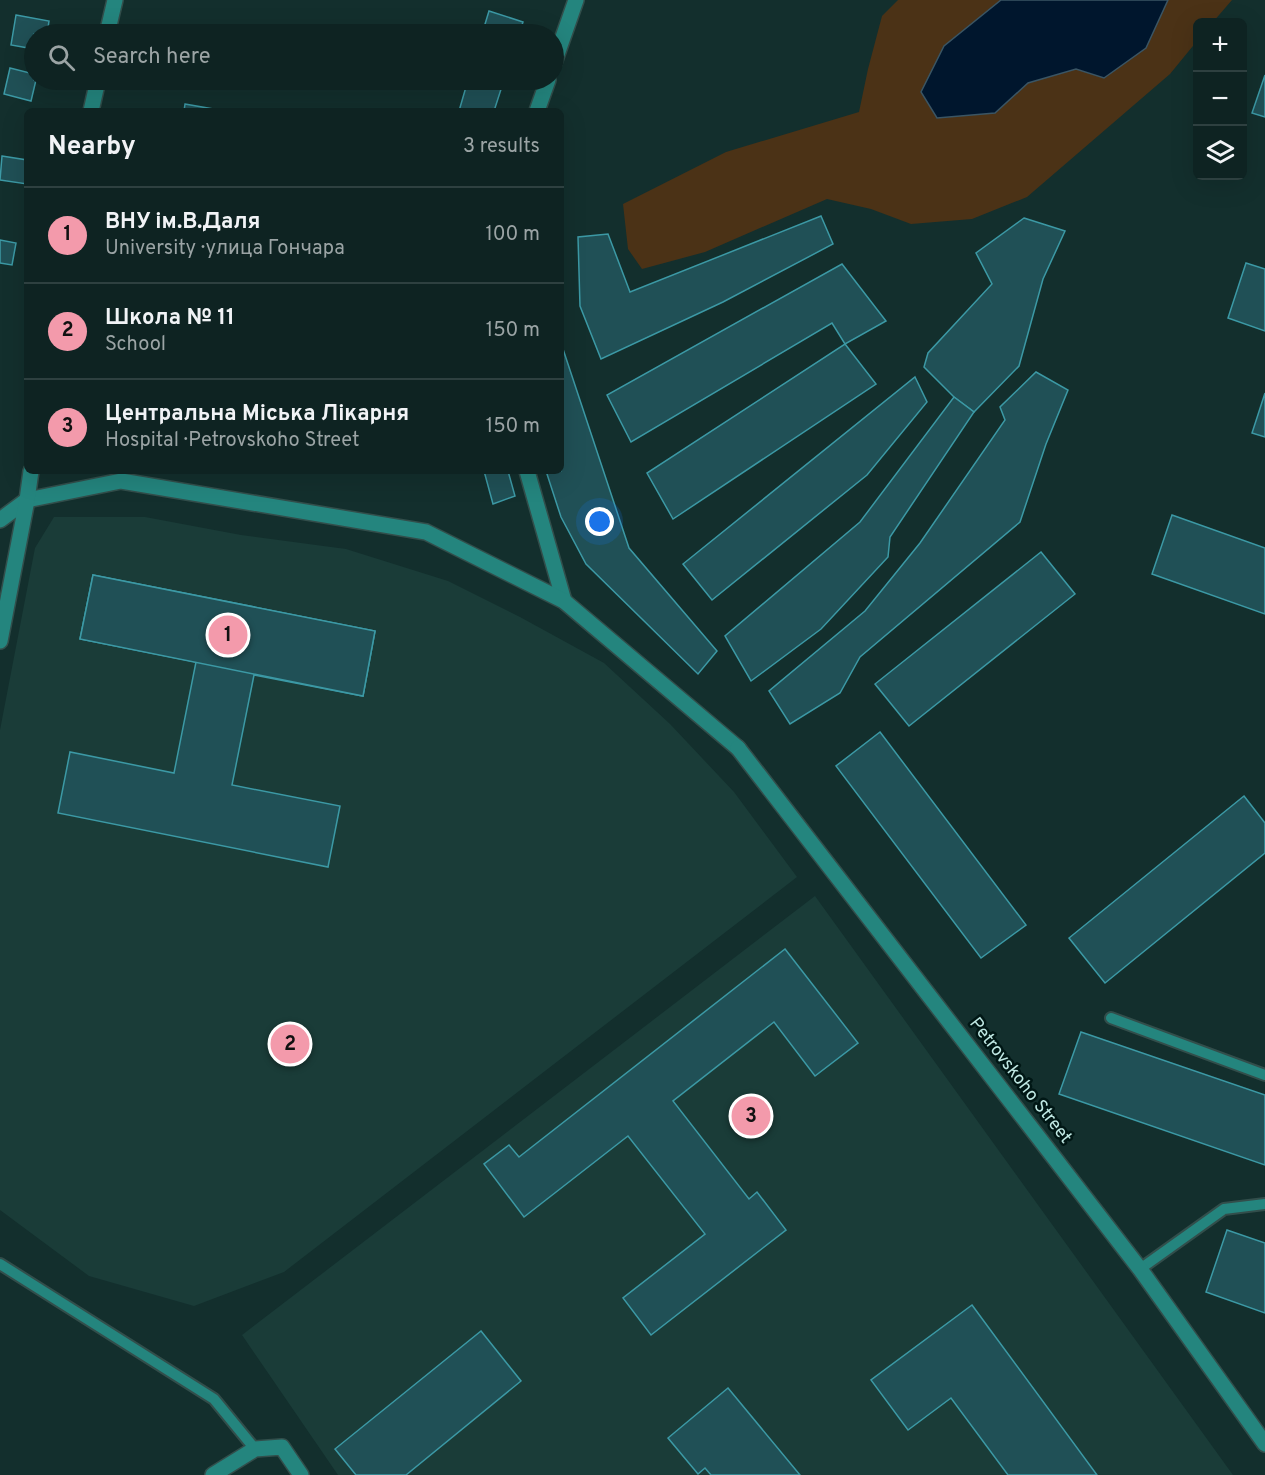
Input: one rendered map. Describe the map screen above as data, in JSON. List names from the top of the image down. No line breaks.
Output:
{"streets":{"street":["Petrovskoho Street"]},"page":{"map_buttons":["+","−"],"search":"Search here","heading":["Nearby","3 results"],"list":[{"mark":"1","name":"ВНУ ім.В.Даля","note":"University · улица Гончара","value":"100 m"},{"mark":"2","name":"Школа № 11","note":"School","value":"150 m"},{"mark":"3","name":"Центральна Міська Лікарня","note":"Hospital · Petrovskoho Street","value":"150 m"}],"pins":["1","2","3"]}}
